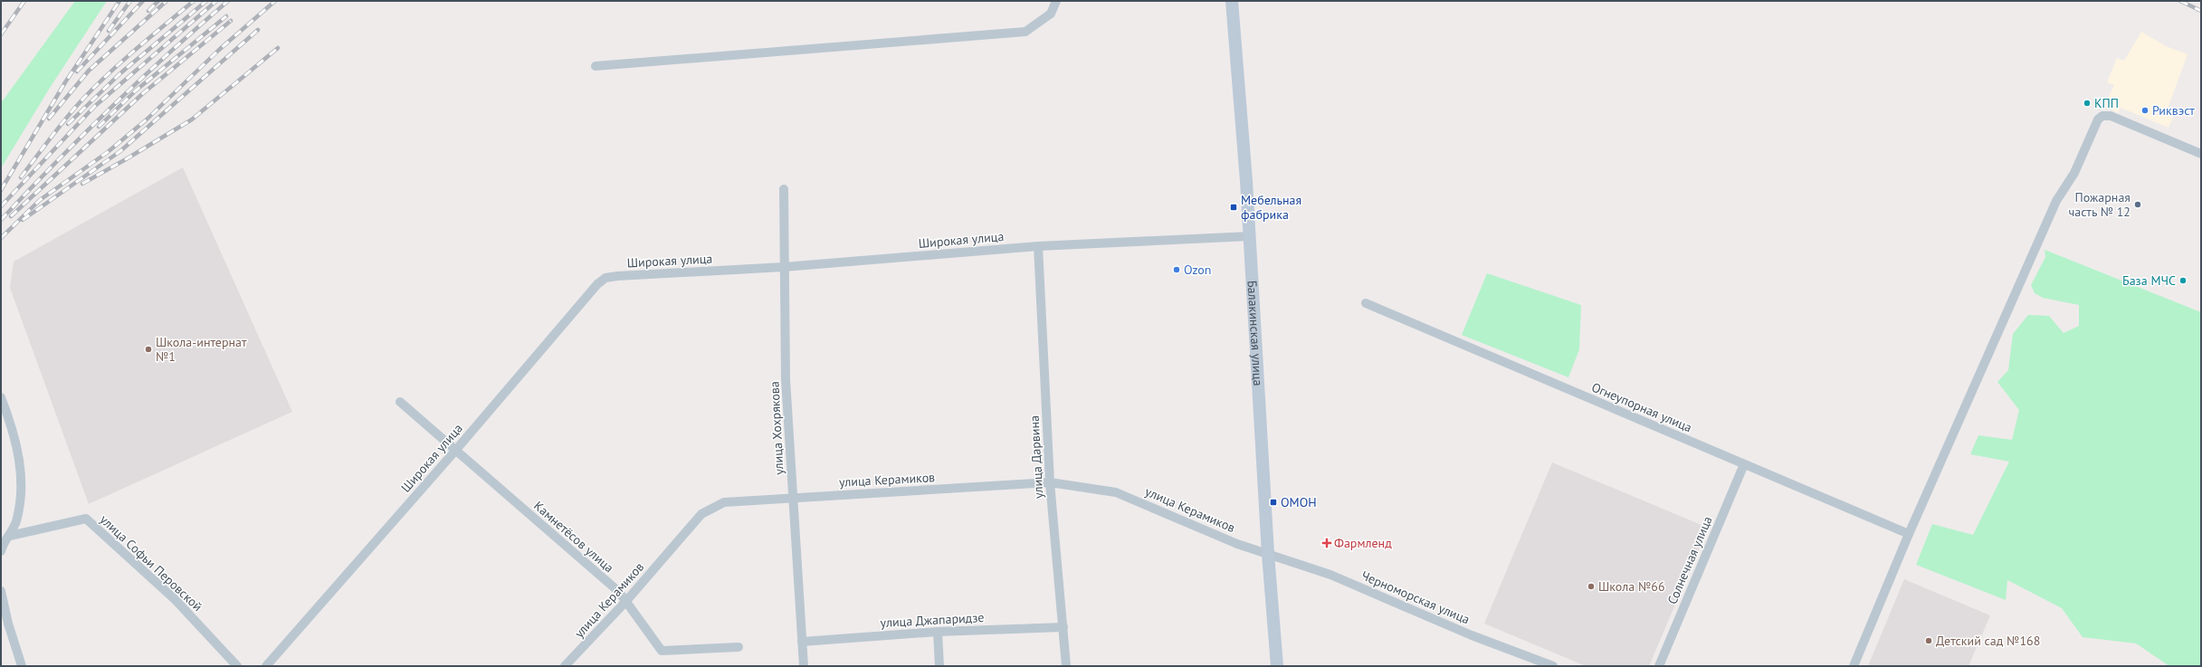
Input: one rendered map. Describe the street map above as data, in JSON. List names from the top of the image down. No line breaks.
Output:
{"streets":{"main road":["Балакинская улица"],"street":["Широкая улица","Огнеупорная улица","улица Хохрякова","улица Дарвина","улица Керамиков","Камнетёсов улица","Солнечная улица","улица Софьи Перовской","Черноморская улица","улица Джапаридзе"]},"crossings":[["Широкая улица","Балакинская улица"],["Широкая улица","улица Хохрякова"],["Широкая улица","улица Дарвина"],["Широкая улица","Камнетёсов улица"],["Балакинская улица","улица Керамиков"],["Балакинская улица","Черноморская улица"],["Огнеупорная улица","Солнечная улица"],["улица Хохрякова","улица Керамиков"],["улица Хохрякова","улица Джапаридзе"],["улица Дарвина","улица Керамиков"],["улица Дарвина","улица Джапаридзе"],["улица Керамиков","Камнетёсов улица"],["улица Керамиков","Черноморская улица"]],"places":{"other":["КПП","Риквэст","Пожарная часть № 12","Ozon","База МЧС","Школа-интернат №1","Школа №66","Детский сад №168"],"transit":["Мебельная фабрика","ОМОН"],"health":["Фармленд"]}}
